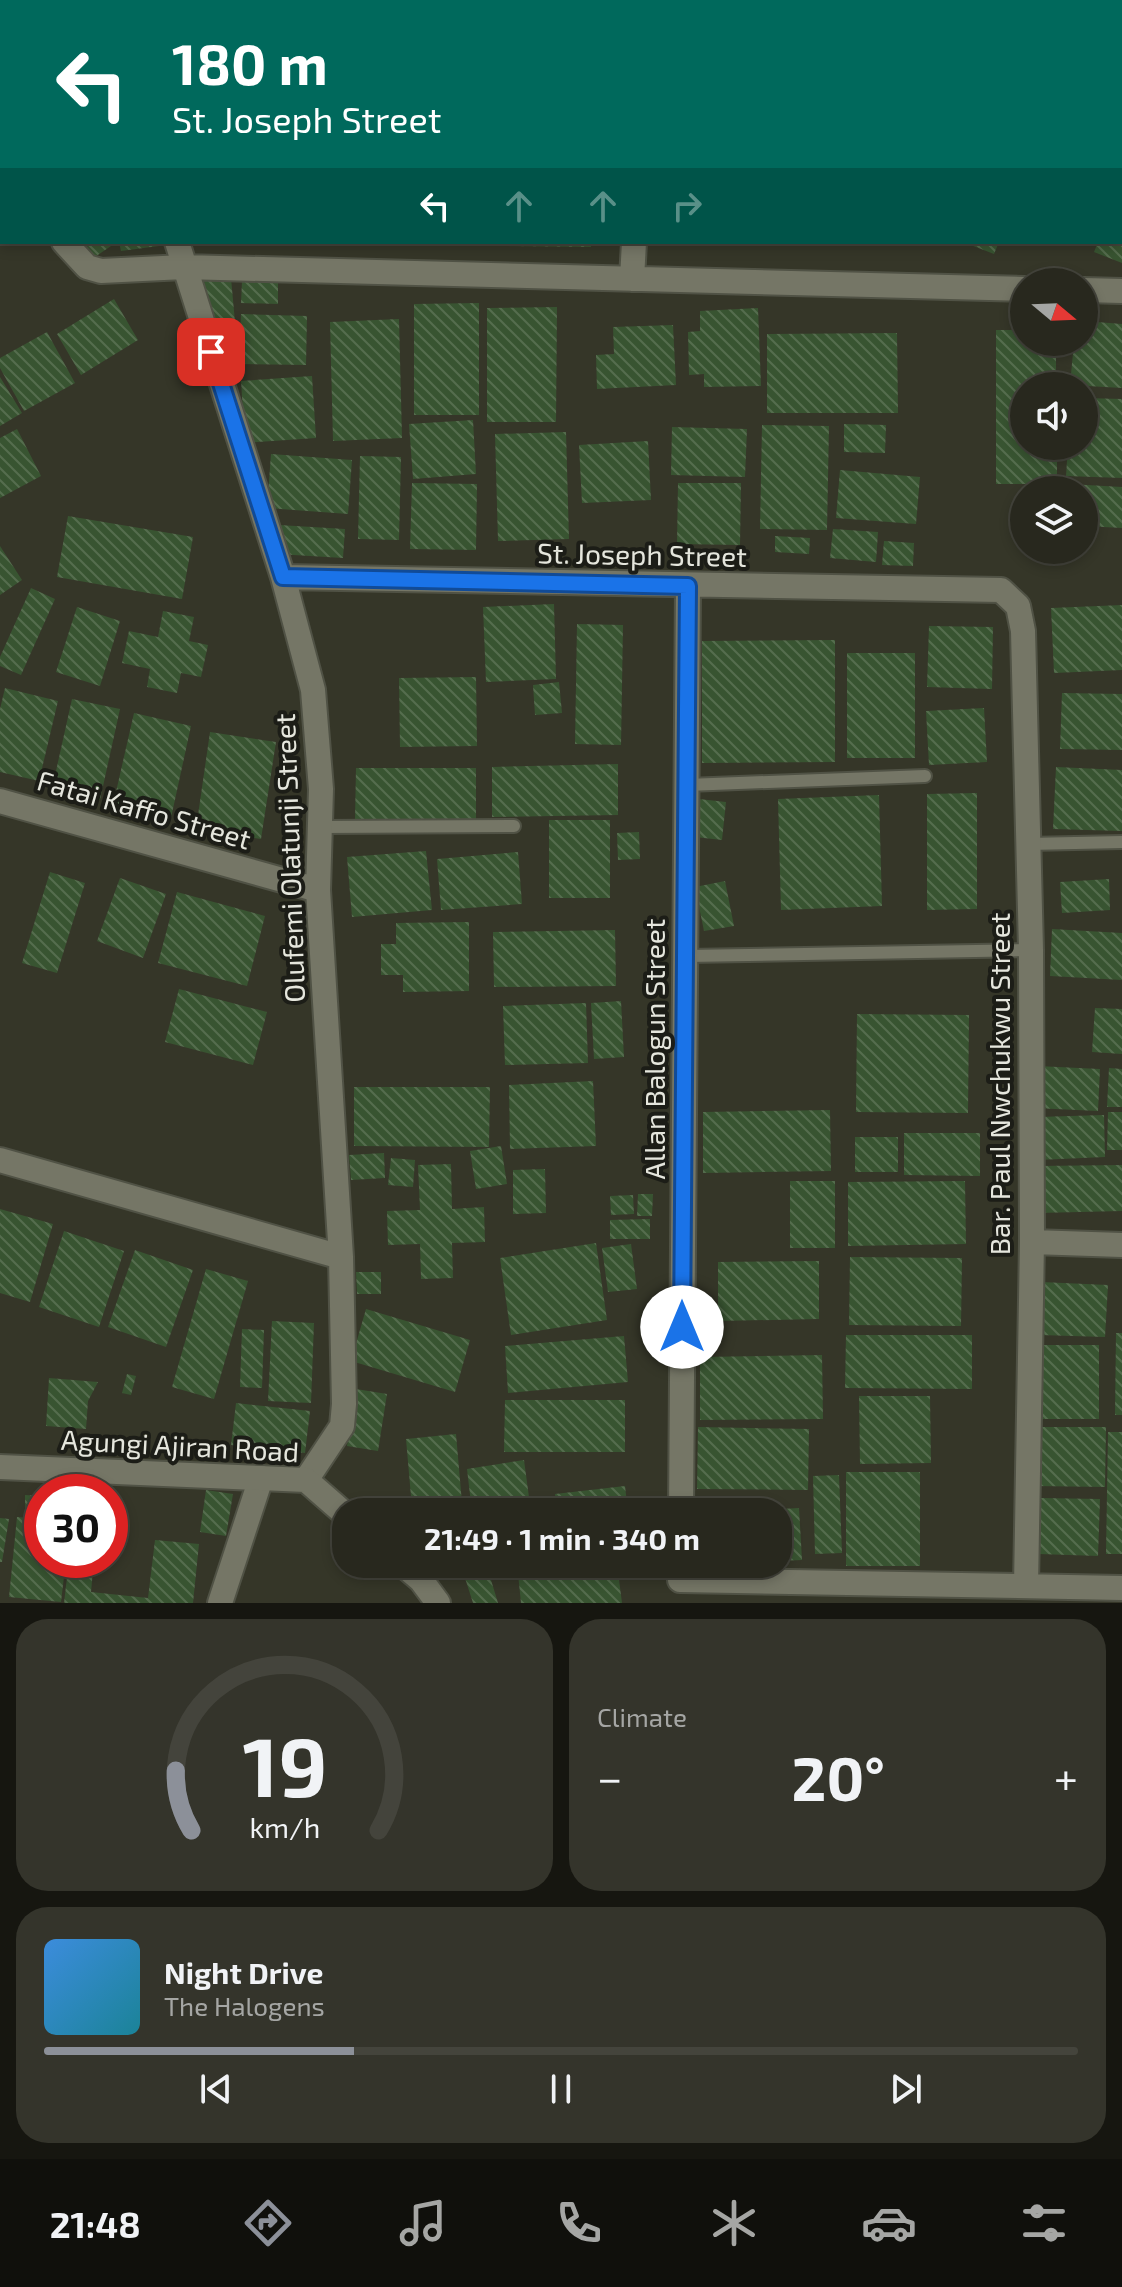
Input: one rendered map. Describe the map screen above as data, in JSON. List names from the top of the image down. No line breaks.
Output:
{"streets":{"street":["St. Joseph Street","Fatai Kaffo Street","Olufemi Olatunji Street","Allan Balogun Street","Bar. Paul Nwchukwu Street","Agungi Ajiran Road"]},"crossings":[["St. Joseph Street","Olufemi Olatunji Street"],["St. Joseph Street","Allan Balogun Street"],["St. Joseph Street","Bar. Paul Nwchukwu Street"],["Fatai Kaffo Street","Olufemi Olatunji Street"],["Olufemi Olatunji Street","Agungi Ajiran Road"]],"north":"right","page":{"turn":["180 m","St. Joseph Street"],"limit":"30","trip":"21:49 · 1 min · 340 m","tile":"Climate","heat":["−","20°","+"],"song":["Night Drive","The Halogens"],"tabs":"21:48","gauge":["19","km/h"]}}
